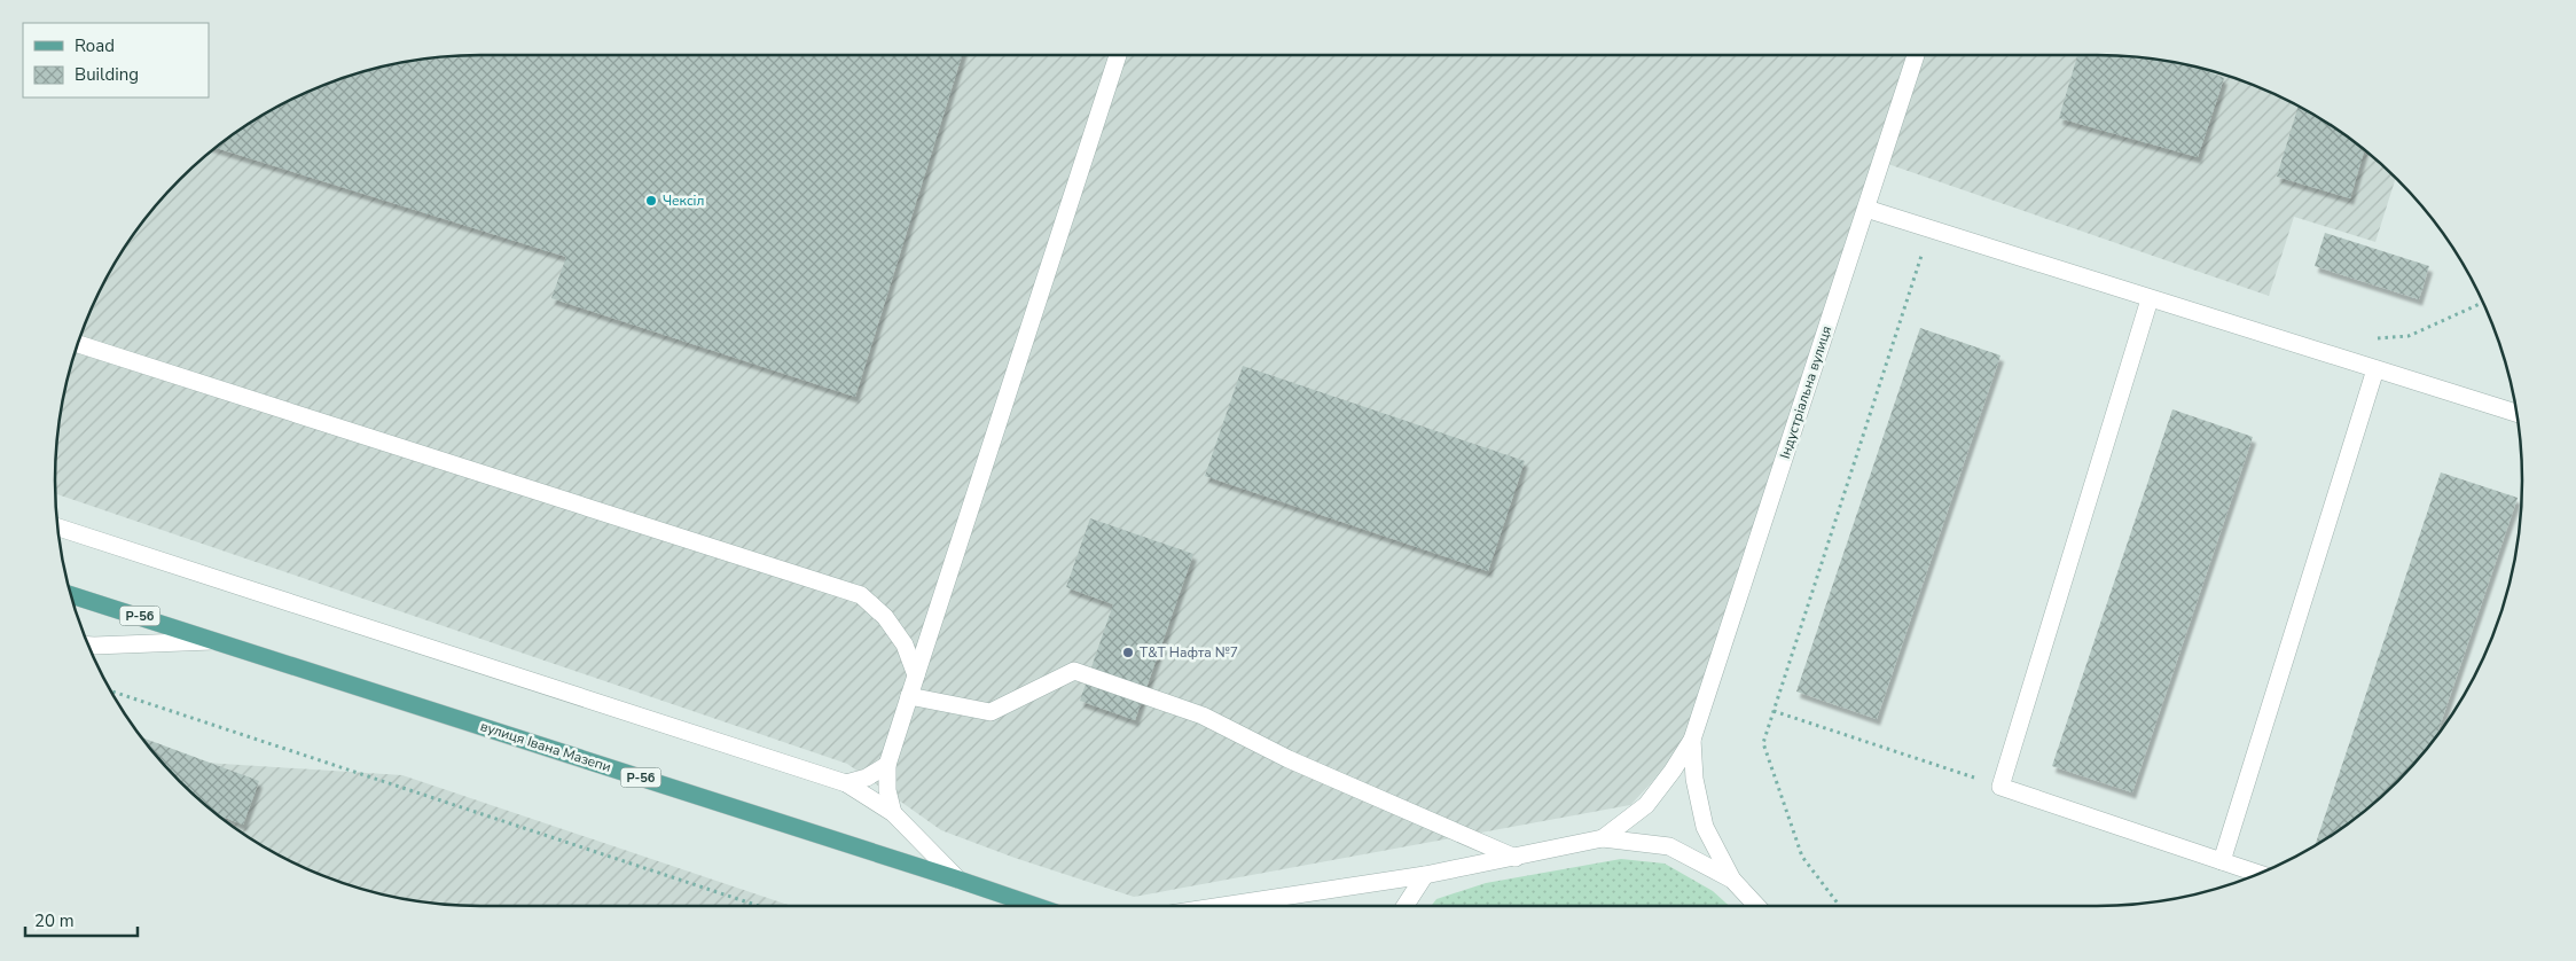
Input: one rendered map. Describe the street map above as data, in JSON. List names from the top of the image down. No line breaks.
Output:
{"streets":{"main road":["Р-56","вулиця Івана Мазепи"],"street":["Індустріальна вулиця"]},"places":["Чексіл","Т&Т Нафта №7"],"legend":["Road","Building"],"scale_bar":"20 m"}
